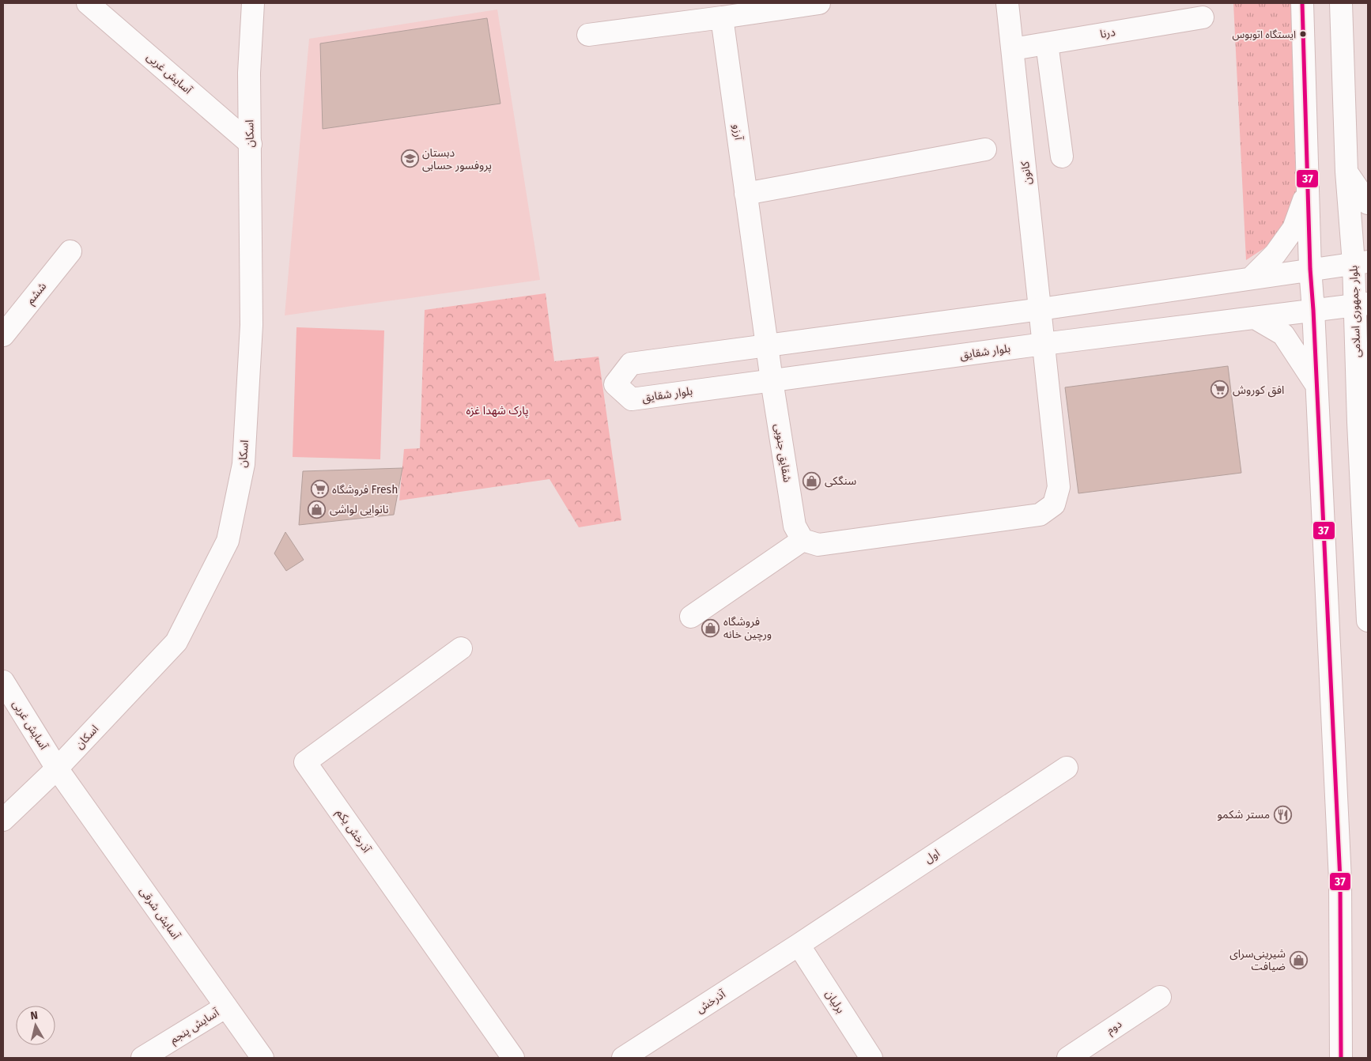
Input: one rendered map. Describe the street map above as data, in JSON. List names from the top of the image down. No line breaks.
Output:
{"streets":{"street":["درنا","آسایش غربی","آرزو","اسکان","کانون","ششم","بلوار جمهوری اسلامی","بلوار شقایق","شقایق جنوبی","آذرخش یکم","اول","آسایش شرقی","آذرخش","برلیان","آسایش پنجم","دوم"]},"crossings":[["درنا","کانون"],["آسایش غربی","اسکان"],["آسایش غربی","آسایش شرقی"],["آرزو","بلوار شقایق"],["آرزو","شقایق جنوبی"],["اسکان","آسایش شرقی"],["کانون","بلوار شقایق"],["بلوار جمهوری اسلامی","بلوار شقایق"],["بلوار شقایق","شقایق جنوبی"],["اول","آذرخش"],["اول","برلیان"],["آسایش شرقی","آسایش پنجم"],["آذرخش","برلیان"]],"parks":["پارک شهدا غزه"],"places":{"other":["ایستگاه اتوبوس"],"school or university":["دبستان پروفسور حسابی"],"supermarket":["افق کوروش","فروشگاه Fresh"],"shop":["سنگکی","نانوایی لواشی","فروشگاه ورچین خانه","شیرینی‌سرای ضیافت"],"restaurant":["مستر شکمو"]},"lines":["transit line 37"],"north":"top"}
